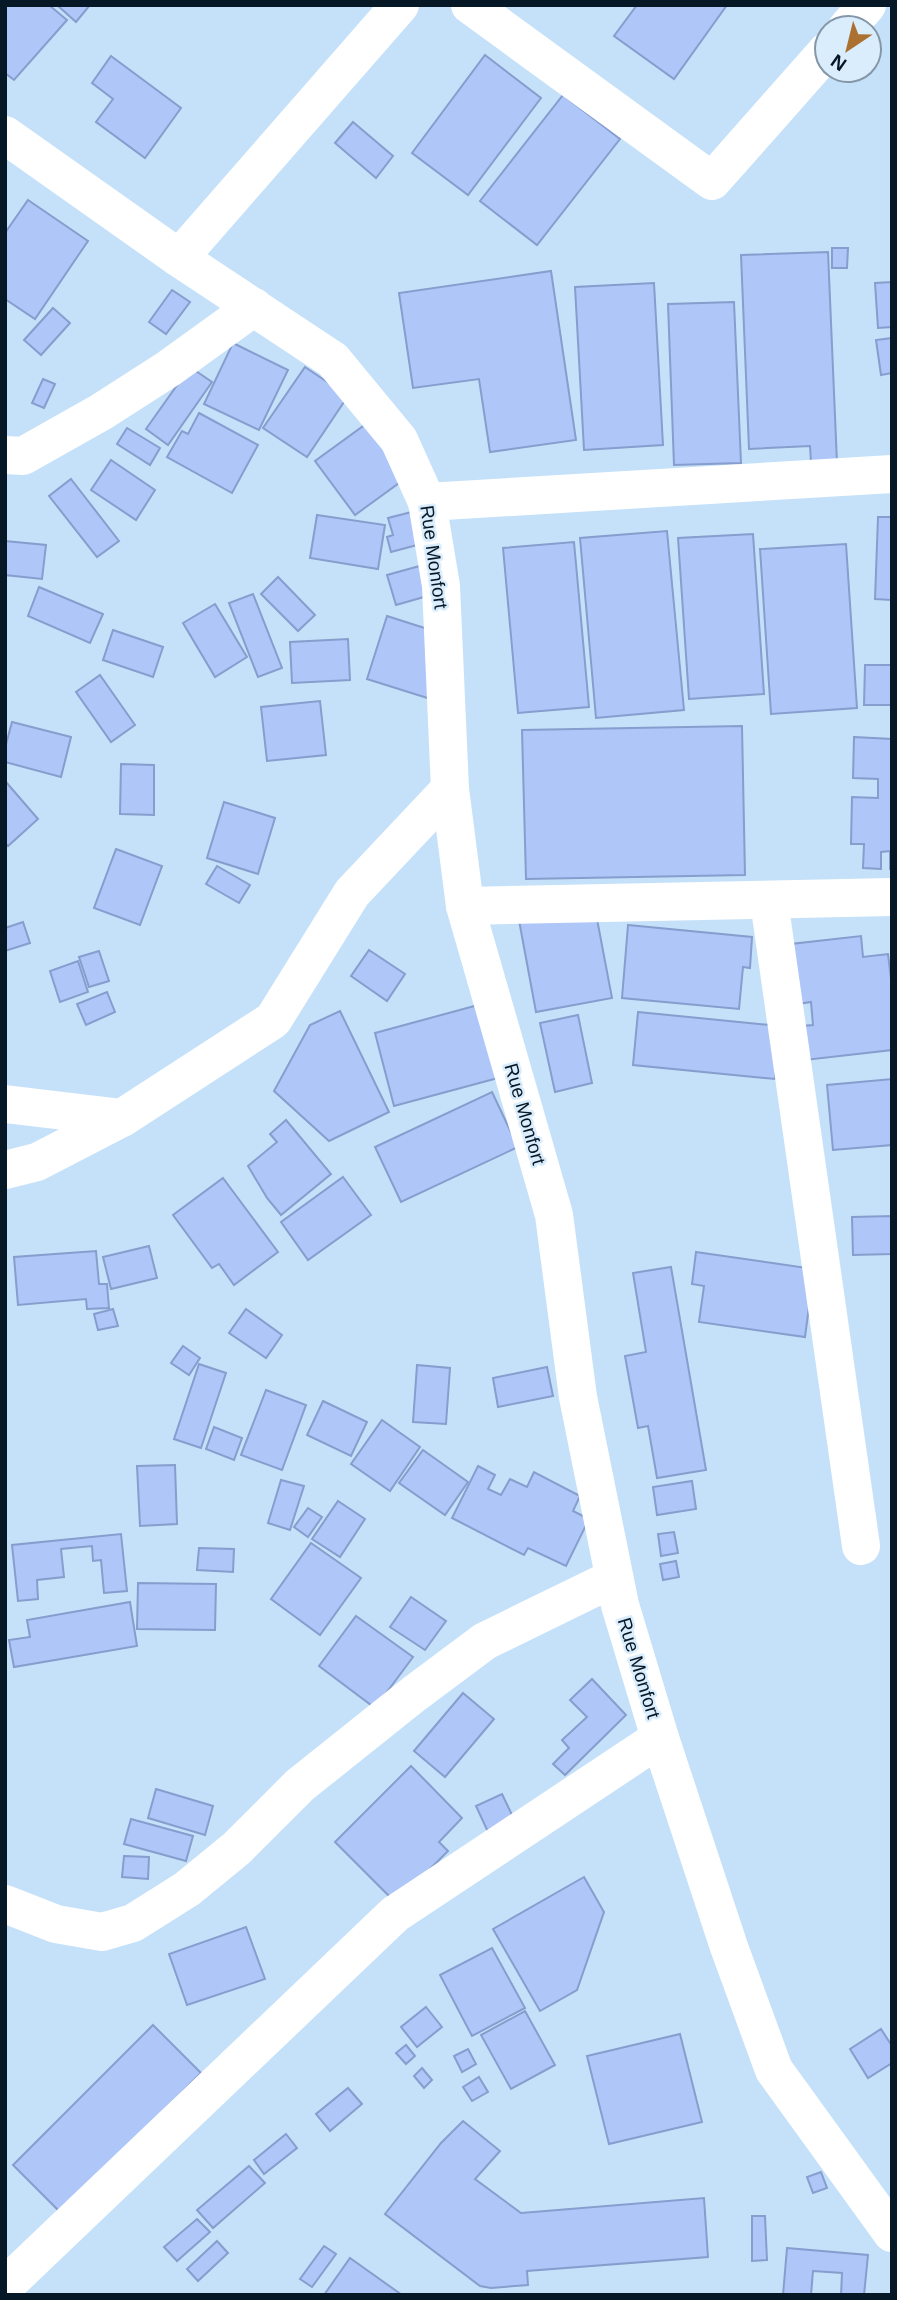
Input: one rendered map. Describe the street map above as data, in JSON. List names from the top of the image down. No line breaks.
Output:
{"streets":{"street":["Rue Monfort"]},"north":"bottom left"}
